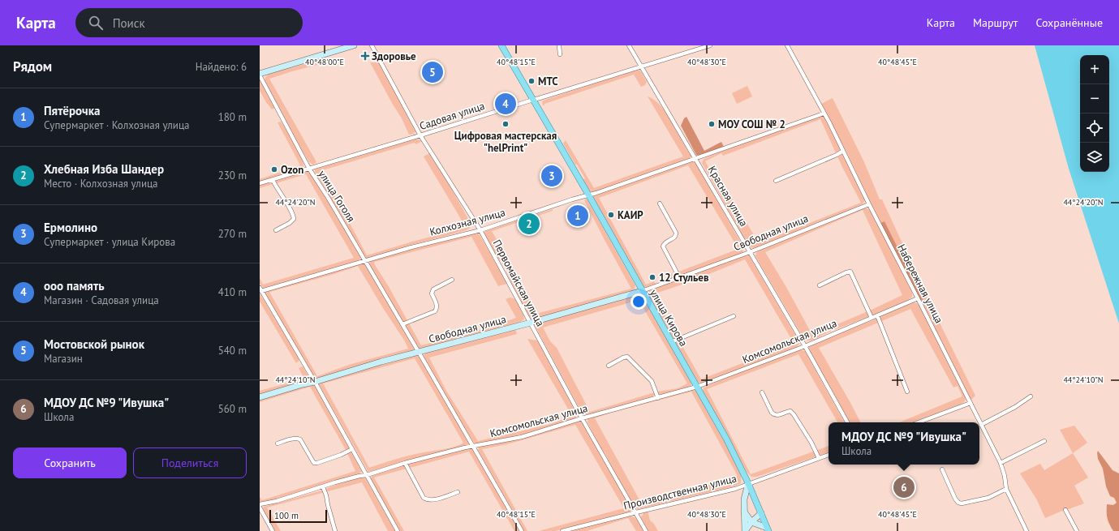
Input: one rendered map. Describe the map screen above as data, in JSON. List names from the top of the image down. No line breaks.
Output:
{"streets":{"main road":["улица Кирова"],"street":["Садовая улица","улица Гоголя","Красная улица","Колхозная улица","Свободная улица","Первомайская улица","Набережная улица","Комсомольская улица","Производственная улица"]},"crossings":[["Садовая улица","улица Гоголя"],["Садовая улица","Красная улица"],["Садовая улица","Первомайская улица"],["Садовая улица","улица Кирова"],["улица Гоголя","Колхозная улица"],["улица Гоголя","Свободная улица"],["улица Гоголя","Комсомольская улица"],["Красная улица","Колхозная улица"],["Красная улица","Свободная улица"],["Красная улица","Комсомольская улица"],["Колхозная улица","Первомайская улица"],["Колхозная улица","Набережная улица"],["Колхозная улица","улица Кирова"],["Свободная улица","Первомайская улица"],["Свободная улица","Набережная улица"],["Свободная улица","улица Кирова"],["Первомайская улица","Комсомольская улица"],["Первомайская улица","Производственная улица"],["Набережная улица","Комсомольская улица"],["улица Кирова","Комсомольская улица"],["улица Кирова","Производственная улица"]],"places":{"health":["Здоровье"],"other":["МТС","Цифровая мастерская \"helPrint\"","МОУ СОШ № 2","Ozon","КАИР","12 Стульев"]},"scale_bar":"100 m","page":{"header":"Карта","search":"Поиск","nav":["Карта","Маршрут","Сохранённые"],"heading":["Рядом","Найдено: 6"],"map_buttons":["+","−"],"pins":["5","4","3","1","2","6"],"list":[{"mark":"1","name":"Пятёрочка","note":"Супермаркет · Колхозная улица","value":"180 m"},{"mark":"2","name":"Хлебная Изба Шандер","note":"Место · Колхозная улица","value":"230 m"},{"mark":"3","name":"Ермолино","note":"Супермаркет · улица Кирова","value":"270 m"},{"mark":"4","name":"ооо память","note":"Магазин · Садовая улица","value":"410 m"},{"mark":"5","name":"Мостовской рынок","note":"Магазин","value":"540 m"},{"mark":"6","name":"МДОУ ДС №9 \"Ивушка\"","note":"Школа","value":"560 m"}],"popup":["МДОУ ДС №9 \"Ивушка\"","Школа"],"buttons":["Сохранить","Поделиться"],"scale":"100 m"},"coordinates":["40°48'00\"E","40°48'15\"E","40°48'30\"E","40°48'45\"E","44°24'20\"N","44°24'10\"N"]}
